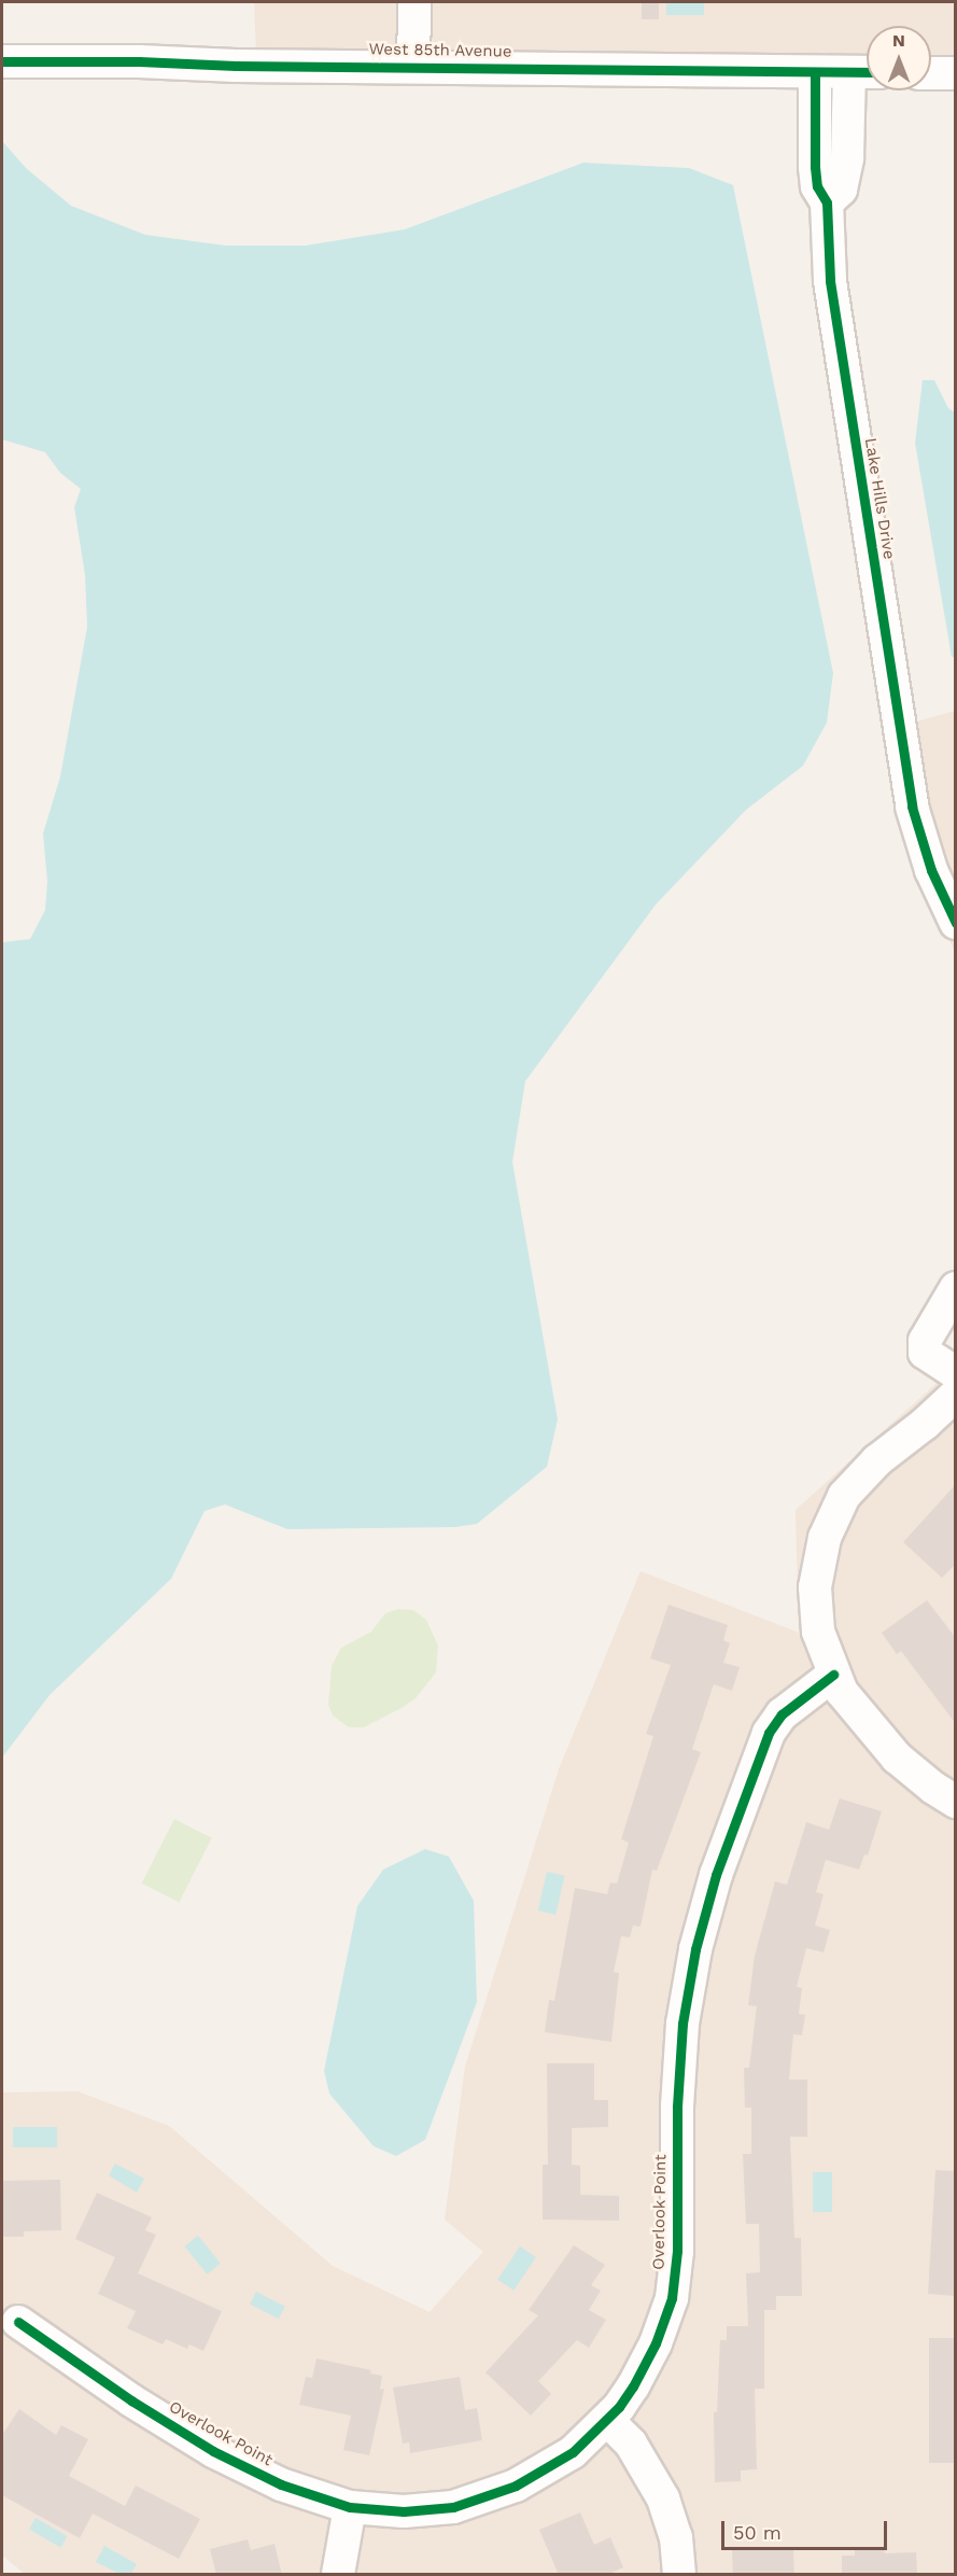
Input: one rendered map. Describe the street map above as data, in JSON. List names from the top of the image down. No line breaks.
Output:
{"streets":{"street":["West 85th Avenue","Lake Hills Drive","Overlook Point"]},"crossings":[["West 85th Avenue","Lake Hills Drive"]],"scale_bar":"50 m","north":"top"}
